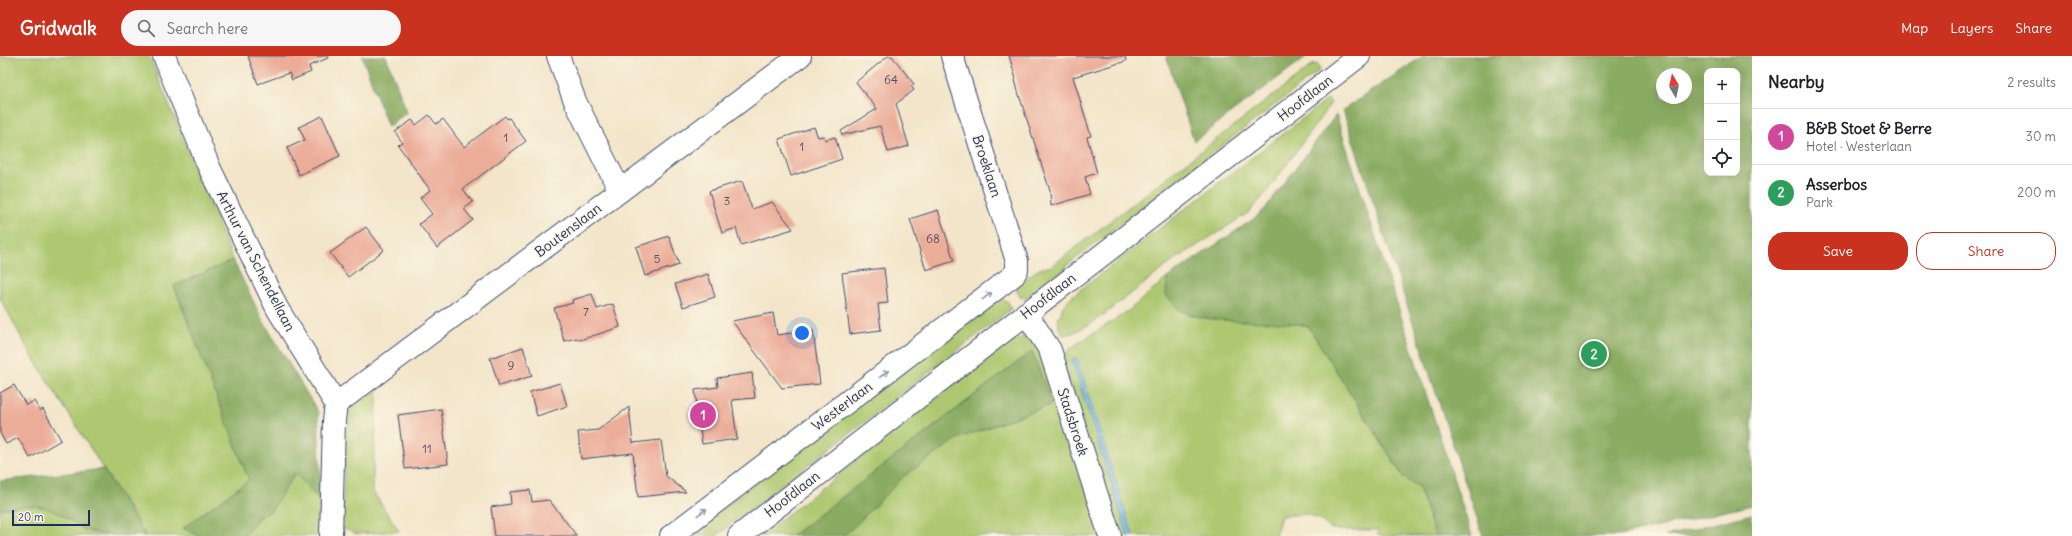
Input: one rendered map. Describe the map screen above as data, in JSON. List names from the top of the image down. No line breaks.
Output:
{"streets":{"street":["Hoofdlaan","Broeklaan","Boutenslaan","Arthur van Schendellaan","Westerlaan","Stadsbroek"]},"crossings":[["Hoofdlaan","Stadsbroek"],["Broeklaan","Westerlaan"],["Boutenslaan","Arthur van Schendellaan"]],"one_way":["Westerlaan"],"house_numbers":["64","1","1","3","68","5","7","9","11"],"scale_bar":"20 m","north":"top","page":{"header":"Gridwalk","search":"Search here","nav":["Map","Layers","Share"],"heading":["Nearby","2 results"],"map_buttons":["+","−"],"list":[{"mark":"1","name":"B&B Stoet & Berre","note":"Hotel · Westerlaan","value":"30 m"},{"mark":"2","name":"Asserbos","note":"Park","value":"200 m"}],"buttons":["Save","Share"],"pins":["2","1"],"scale":"20 m"}}
